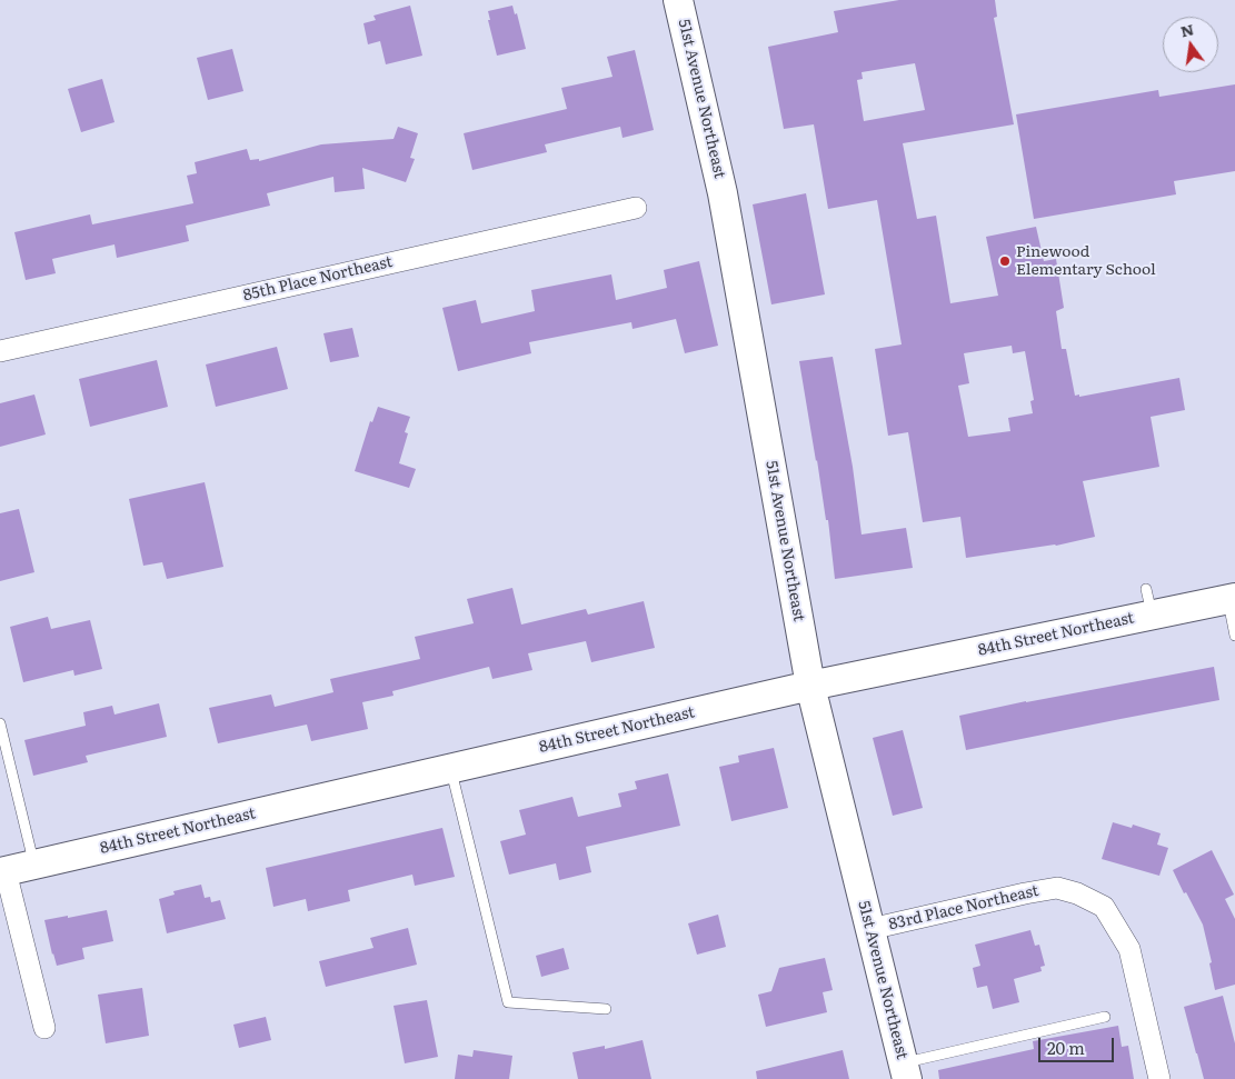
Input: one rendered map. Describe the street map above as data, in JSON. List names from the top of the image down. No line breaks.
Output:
{"streets":{"street":["51st Avenue Northeast","85th Place Northeast","84th Street Northeast","83rd Place Northeast"]},"crossings":[["51st Avenue Northeast","84th Street Northeast"],["51st Avenue Northeast","83rd Place Northeast"]],"places":["Pinewood Elementary School"],"scale_bar":"20 m","north":"top"}
